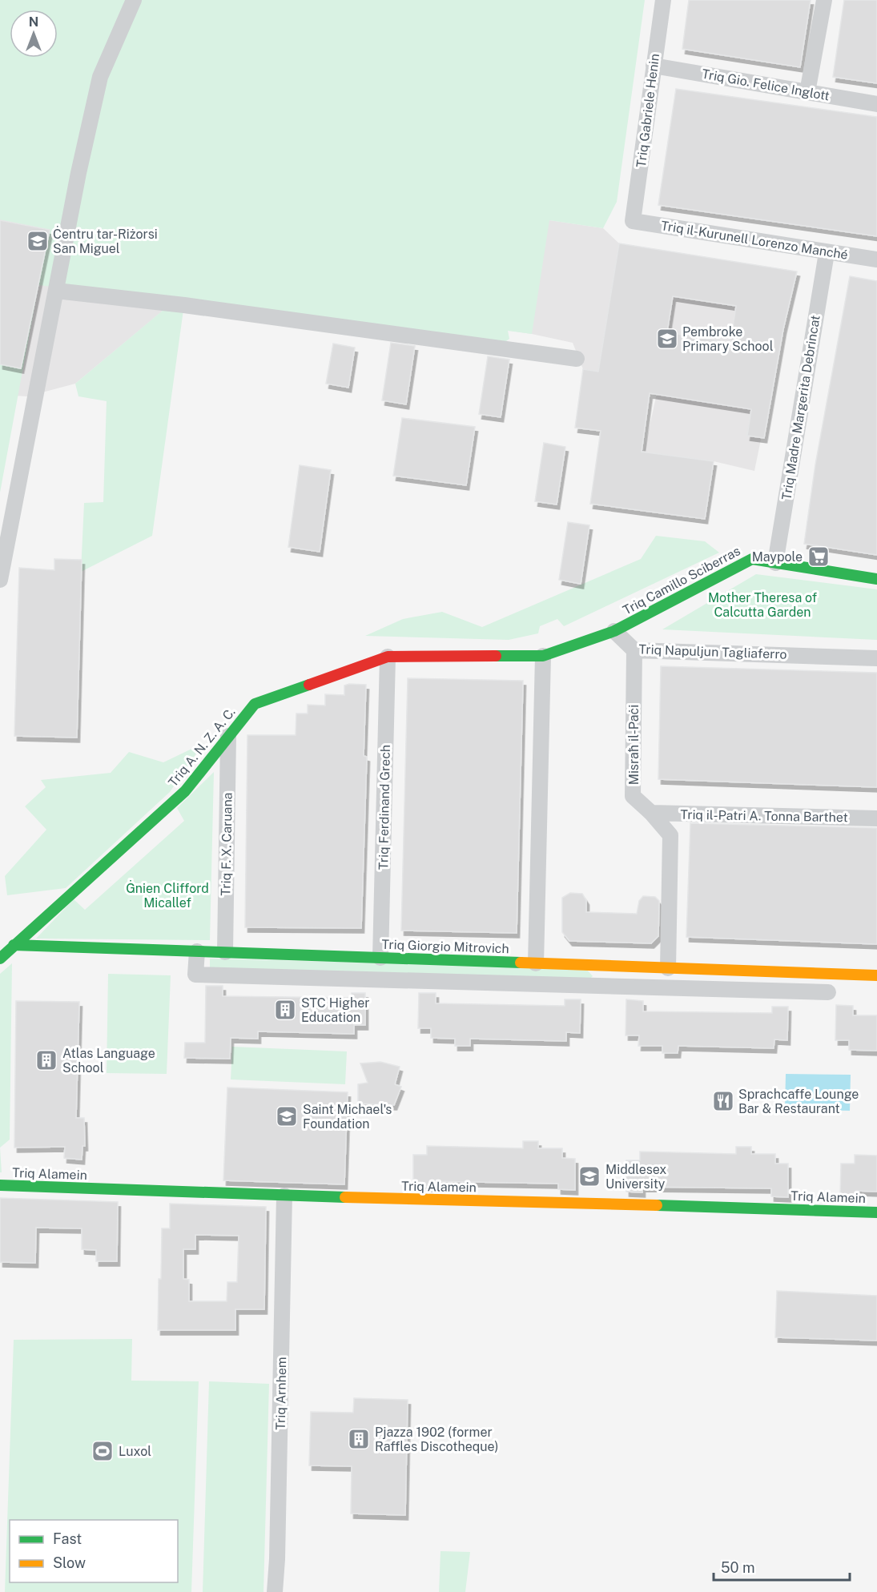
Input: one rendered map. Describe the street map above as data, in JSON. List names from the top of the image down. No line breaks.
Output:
{"streets":{"street":["Triq Gio. Felice Inglott","Triq Gabriele Henin","Triq il-Kurunell Lorenzo Manché","Triq Madre Margerita Debrincat","Triq Camillo Sciberras","Triq Napuljun Tagliaferro","Misraħ il-Paċi","Triq A. N. Z. A. C.","Triq Ferdinand Grech","Triq il-Patri A. Tonna Barthet","Triq F. X. Caruana","Triq Giorgio Mitrovich","Triq Alamein","Triq Arnhem"]},"crossings":[["Triq Gio. Felice Inglott","Triq Gabriele Henin"],["Triq Gabriele Henin","Triq il-Kurunell Lorenzo Manché"],["Triq il-Kurunell Lorenzo Manché","Triq Madre Margerita Debrincat"],["Triq Madre Margerita Debrincat","Triq Camillo Sciberras"],["Triq Camillo Sciberras","Triq Napuljun Tagliaferro"],["Triq Napuljun Tagliaferro","Misraħ il-Paċi"],["Misraħ il-Paċi","Triq il-Patri A. Tonna Barthet"],["Misraħ il-Paċi","Triq Giorgio Mitrovich"],["Triq A. N. Z. A. C.","Triq Ferdinand Grech"],["Triq A. N. Z. A. C.","Triq F. X. Caruana"],["Triq A. N. Z. A. C.","Triq Giorgio Mitrovich"],["Triq Ferdinand Grech","Triq Giorgio Mitrovich"],["Triq F. X. Caruana","Triq Giorgio Mitrovich"],["Triq Alamein","Triq Arnhem"]],"parks":["Mother Theresa of Calcutta Garden","Ġnien Clifford Micallef"],"places":{"school or university":["Ċentru tar-Riżorsi San Miguel","Pembroke Primary School","Saint Michael's Foundation","Middlesex University"],"supermarket":["Maypole"],"building":["STC Higher Education","Atlas Language School","Pjazza 1902 (former Raffles Discotheque)"],"restaurant":["Sprachcaffe Lounge Bar & Restaurant"],"sports":["Luxol"]},"legend":["Fast","Slow"],"scale_bar":"50 m","north":"top"}
